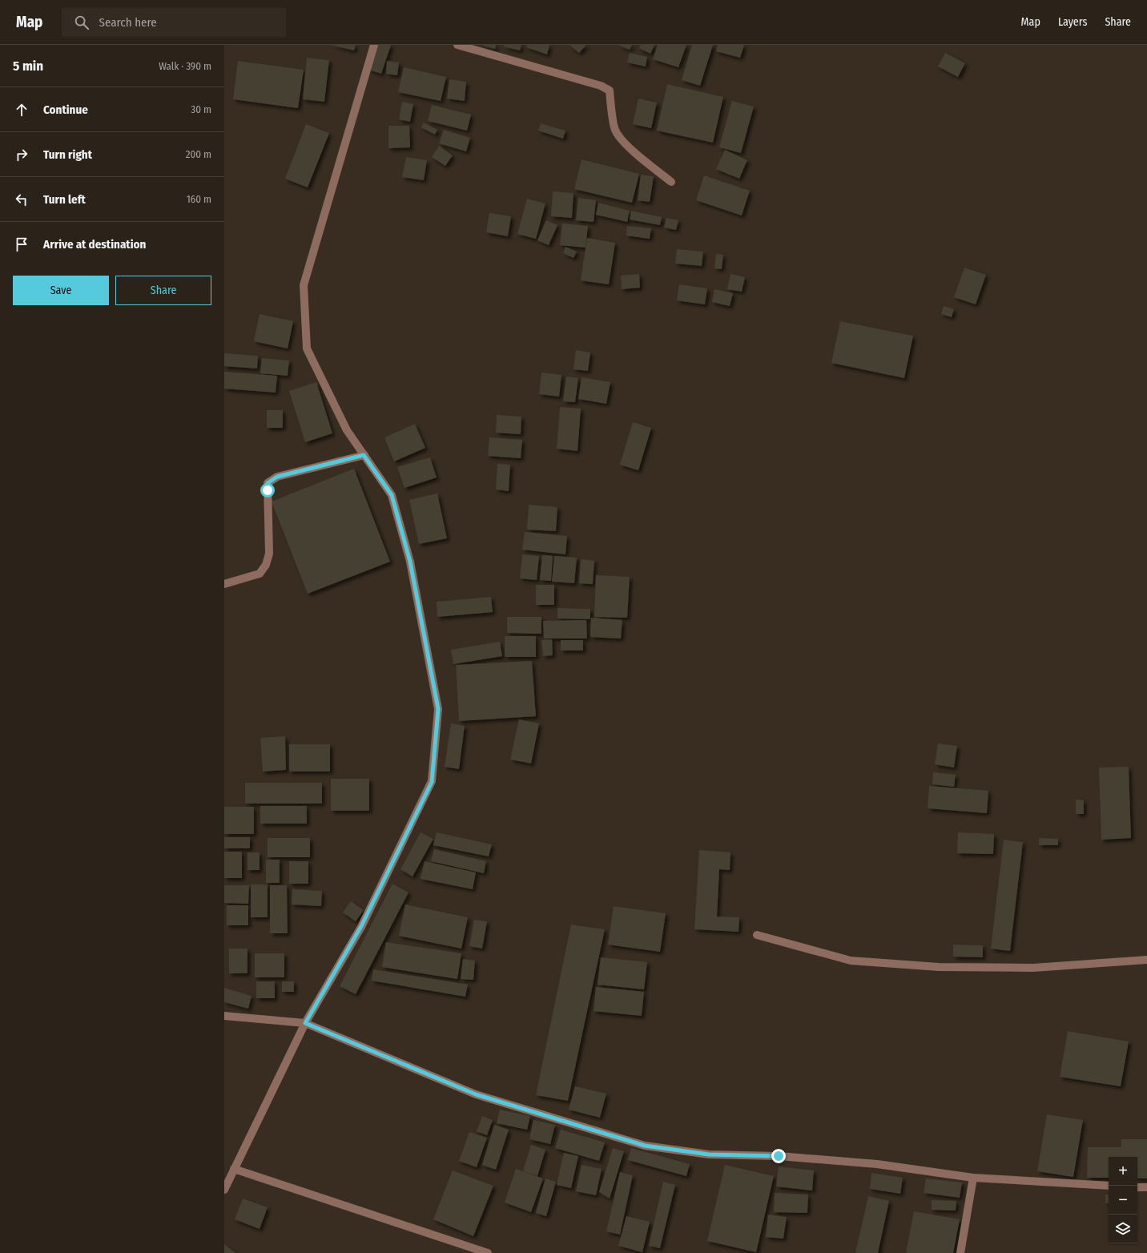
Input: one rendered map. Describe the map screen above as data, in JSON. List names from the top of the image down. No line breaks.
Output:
{"page":{"header":"Map","search":"Search here","nav":["Map","Layers","Share"],"heading":["5 min","Walk · 390 m"],"list":[["Continue","30 m"],["Turn right","200 m"],["Turn left","160 m"],"Arrive at destination"],"buttons":["Save","Share"],"map_buttons":["+","−"]}}
